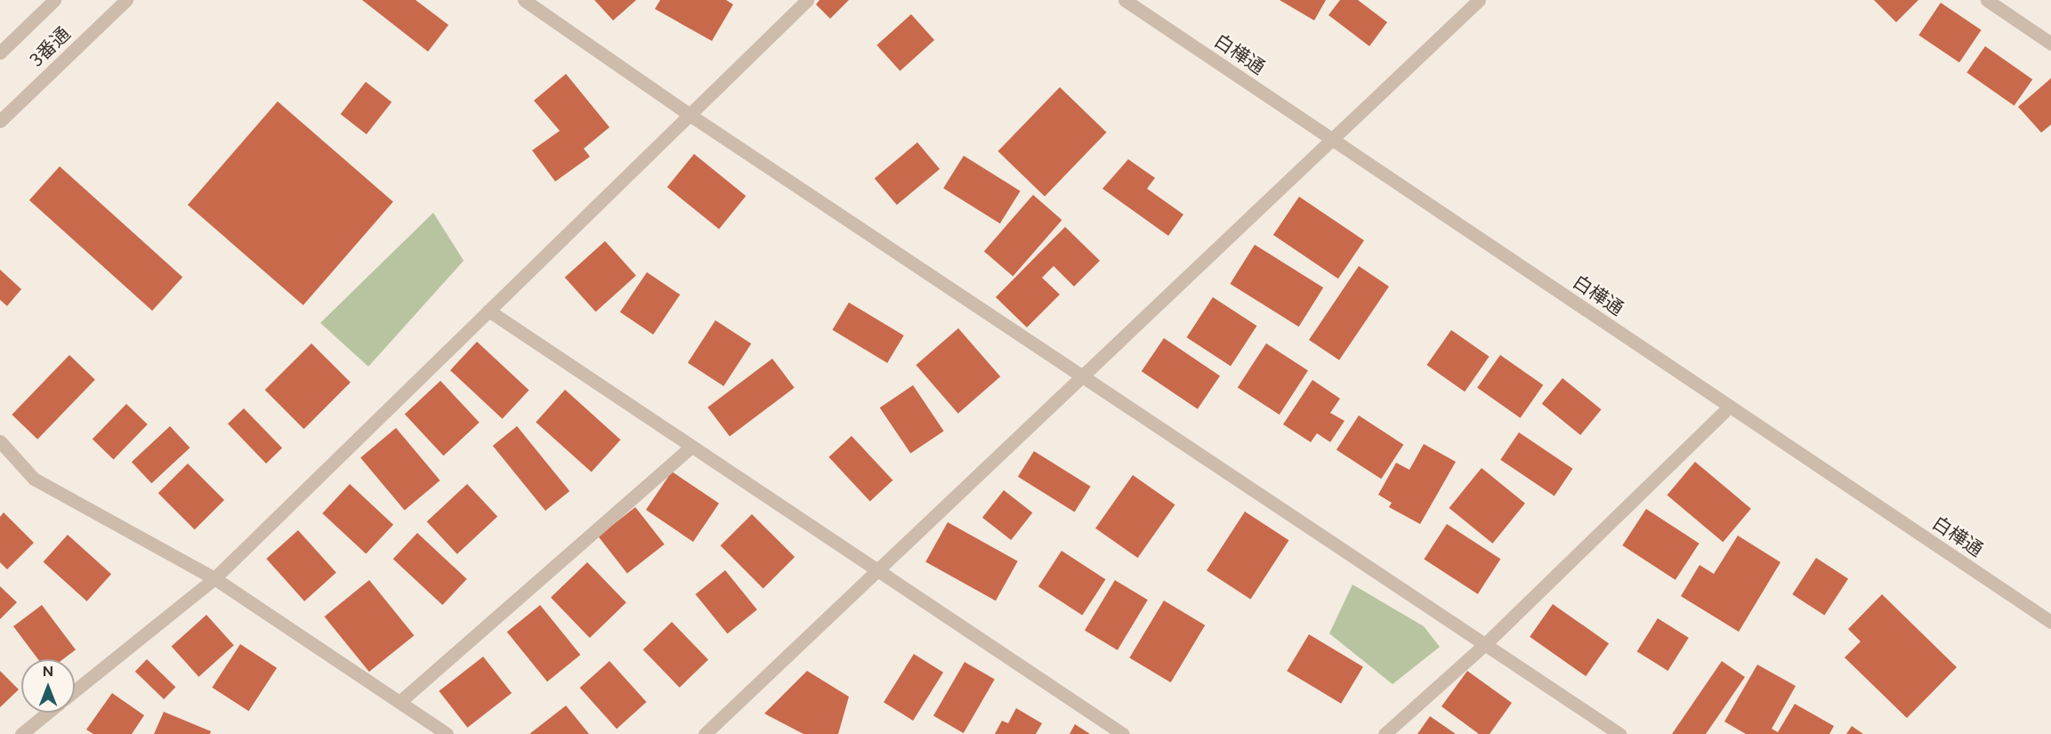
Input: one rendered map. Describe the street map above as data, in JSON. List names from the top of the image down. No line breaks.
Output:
{"streets":{"street":["3番通","白樺通"]},"north":"top"}
